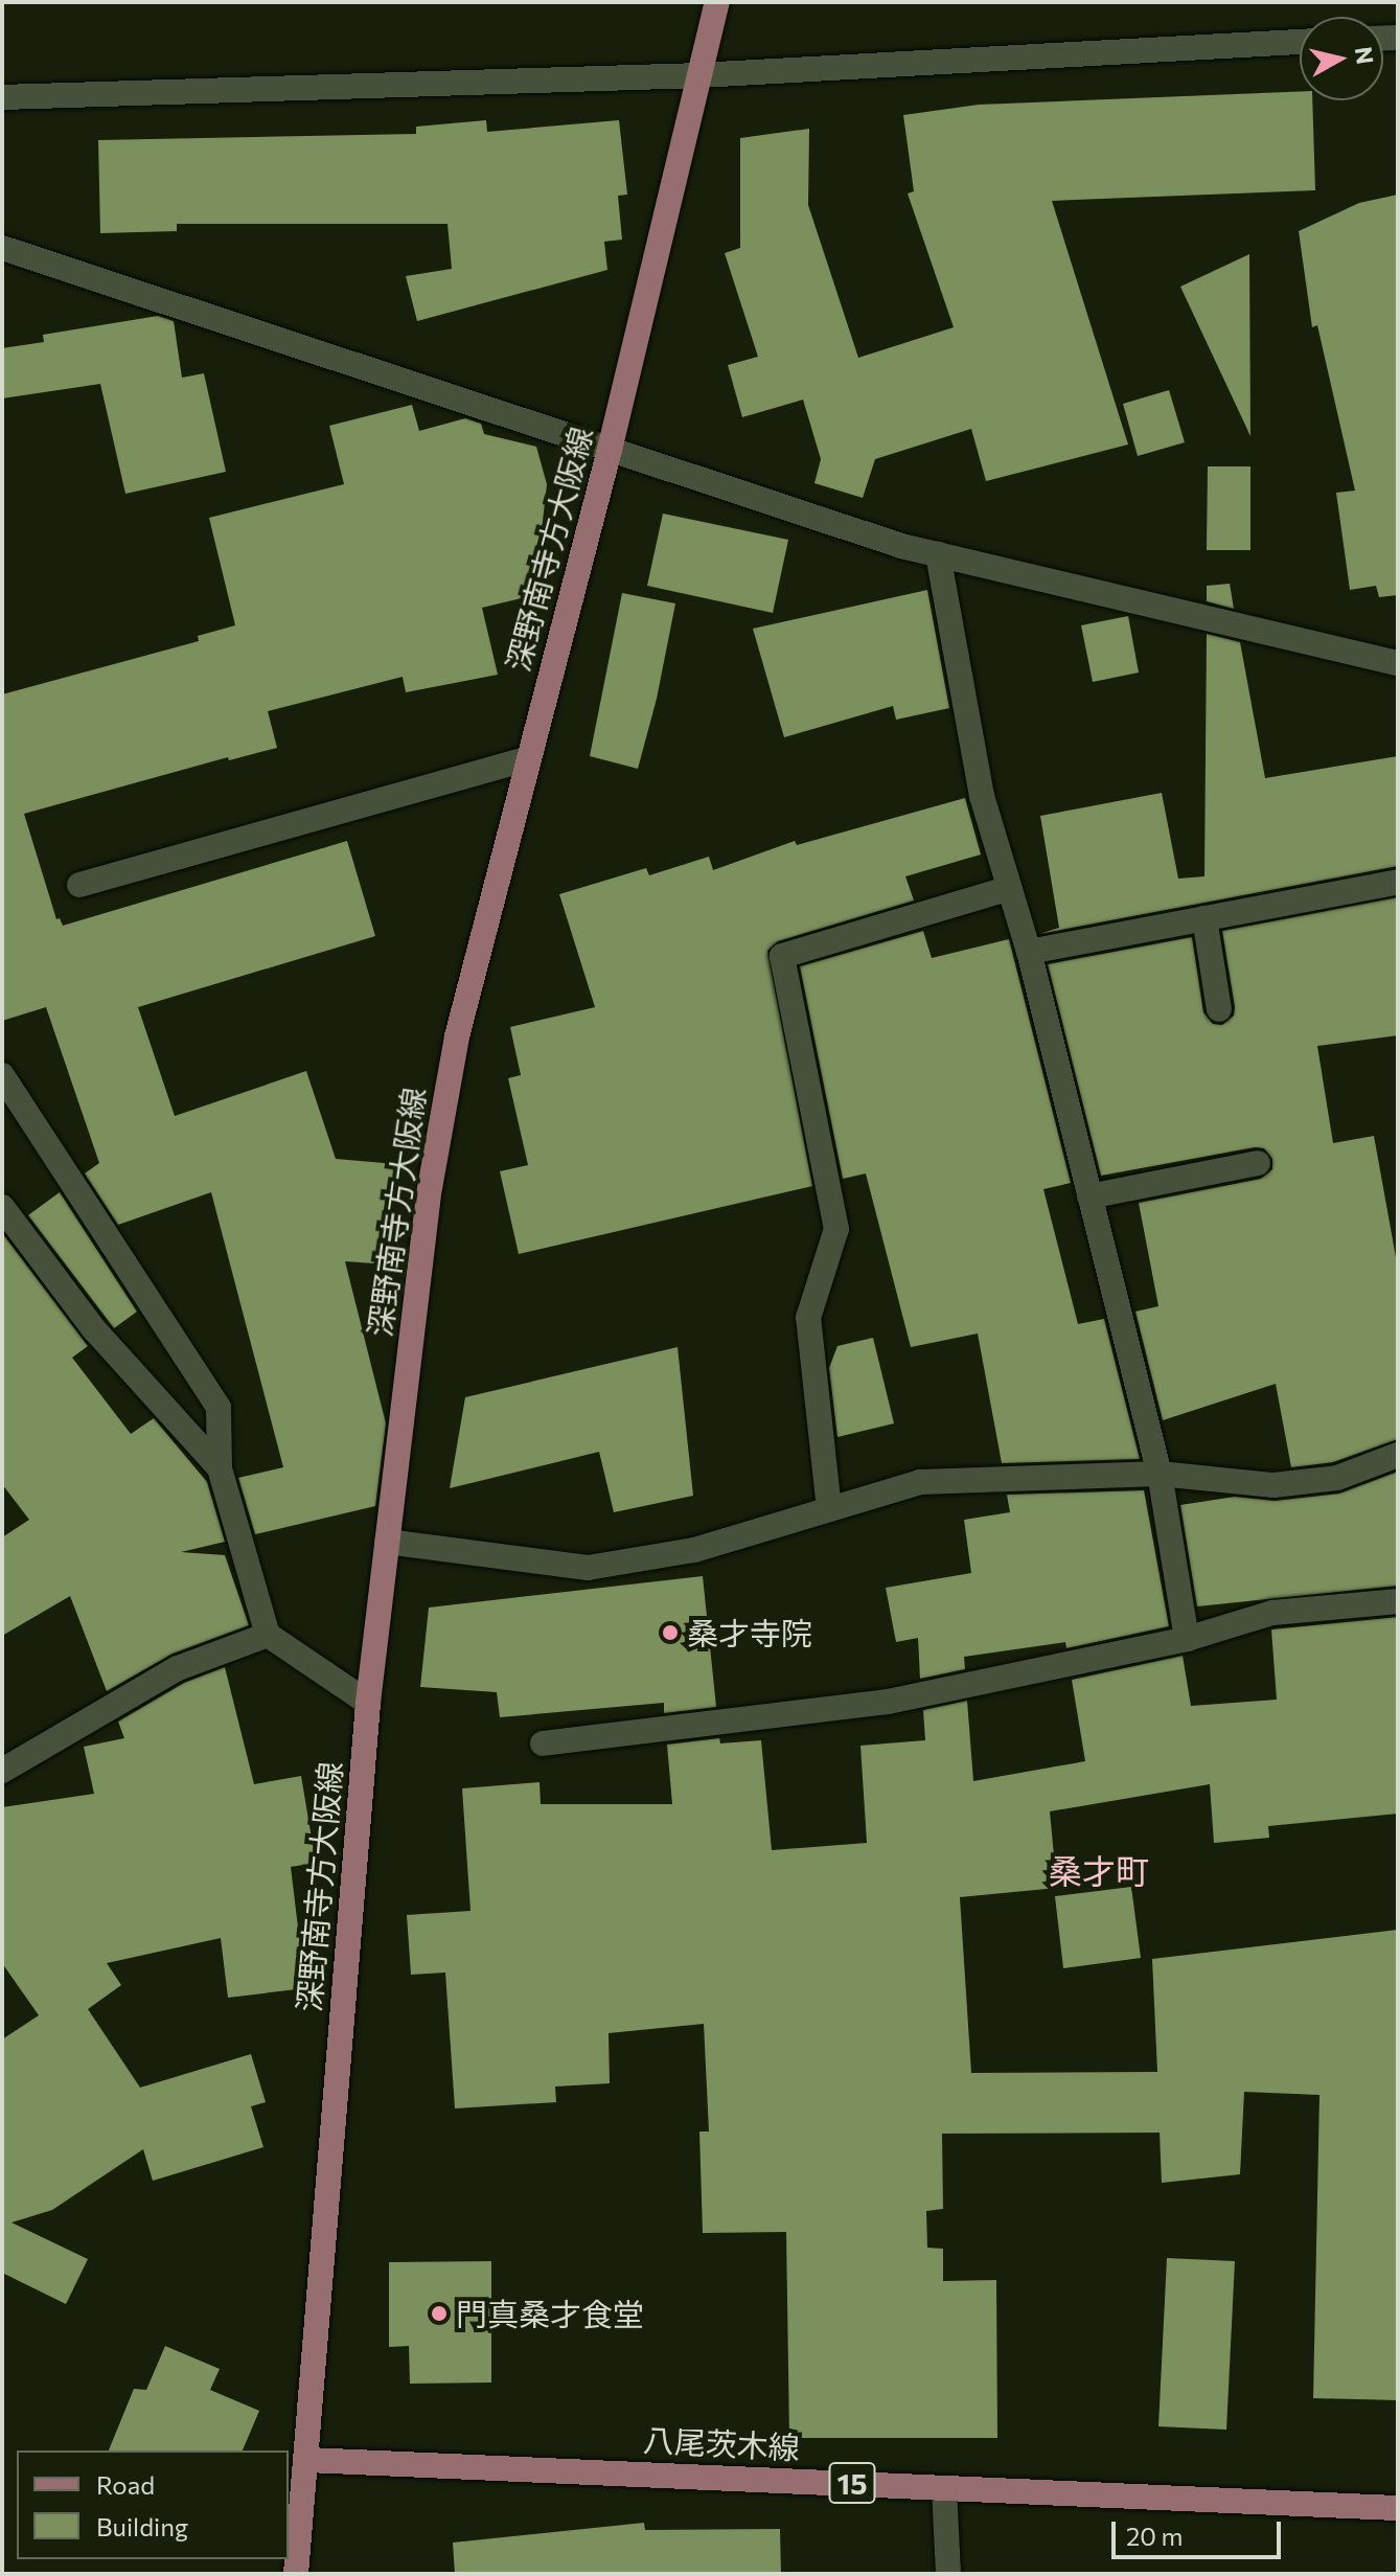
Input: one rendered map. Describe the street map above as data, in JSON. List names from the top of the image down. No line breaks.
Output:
{"streets":{"main road":["深野南寺方大阪線","八尾茨木線","15"]},"crossings":[["深野南寺方大阪線","八尾茨木線"]],"districts":["桑才町"],"places":["桑才寺院","門真桑才食堂"],"legend":["Road","Building"],"scale_bar":"20 m","north":"right"}
